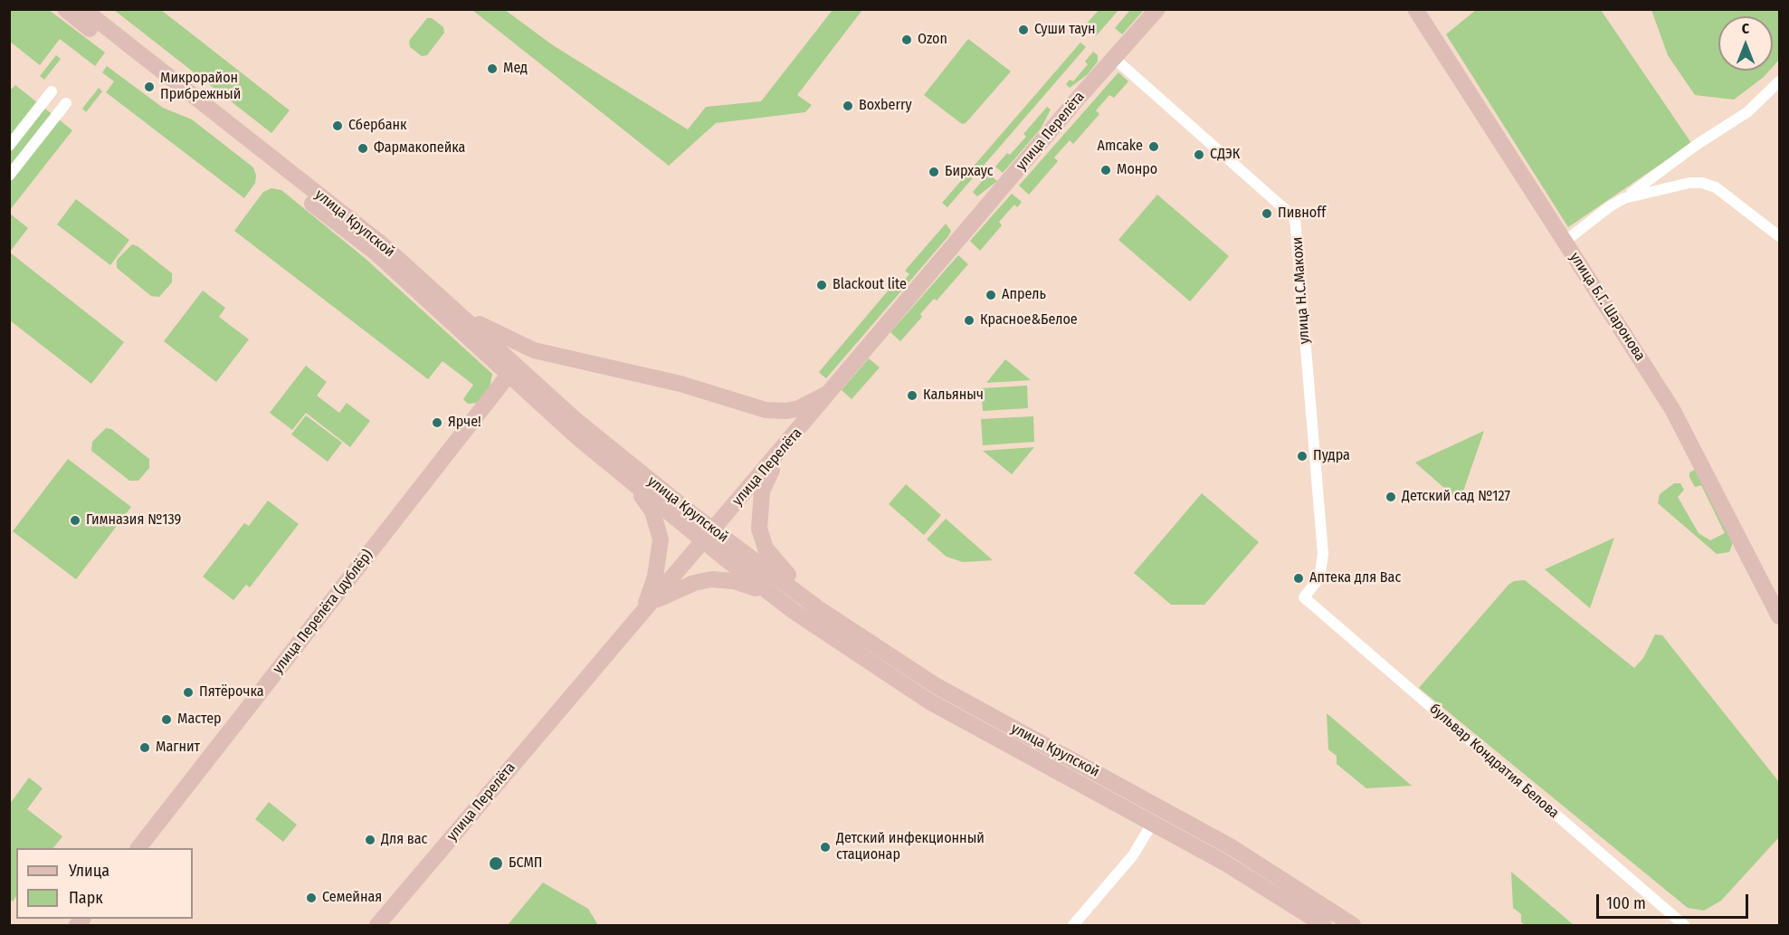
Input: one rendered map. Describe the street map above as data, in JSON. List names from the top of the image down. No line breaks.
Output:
{"streets":{"main road":["улица Перелёта","улица Крупской","улица Б.Г. Шаронова","улица Перелёта (дублёр)"],"street":["улица Н.С.Макохи","бульвар Кондратия Белова"]},"crossings":[["улица Перелёта","улица Крупской"],["улица Перелёта","улица Н.С.Макохи"],["улица Крупской","улица Перелёта (дублёр)"],["улица Н.С.Макохи","бульвар Кондратия Белова"]],"places":["Суши таун","Ozon","Мед","Микрорайон Прибрежный","Boxberry","Сбербанк","Amcake","Фармакопейка","СДЭК","Монро","Бирхаус","Пивнoff","Blackout lite","Апрель","Красное&Белое","Кальяныч","Ярче!","Пудра","Детский сад №127","Гимназия №139","Аптека для Вас","Пятёрочка","Мастер","Магнит","Для вас","Детский инфекционный стационар","БСМП","Семейная"],"legend":["Улица","Парк"],"scale_bar":"100 m","north":"top"}
